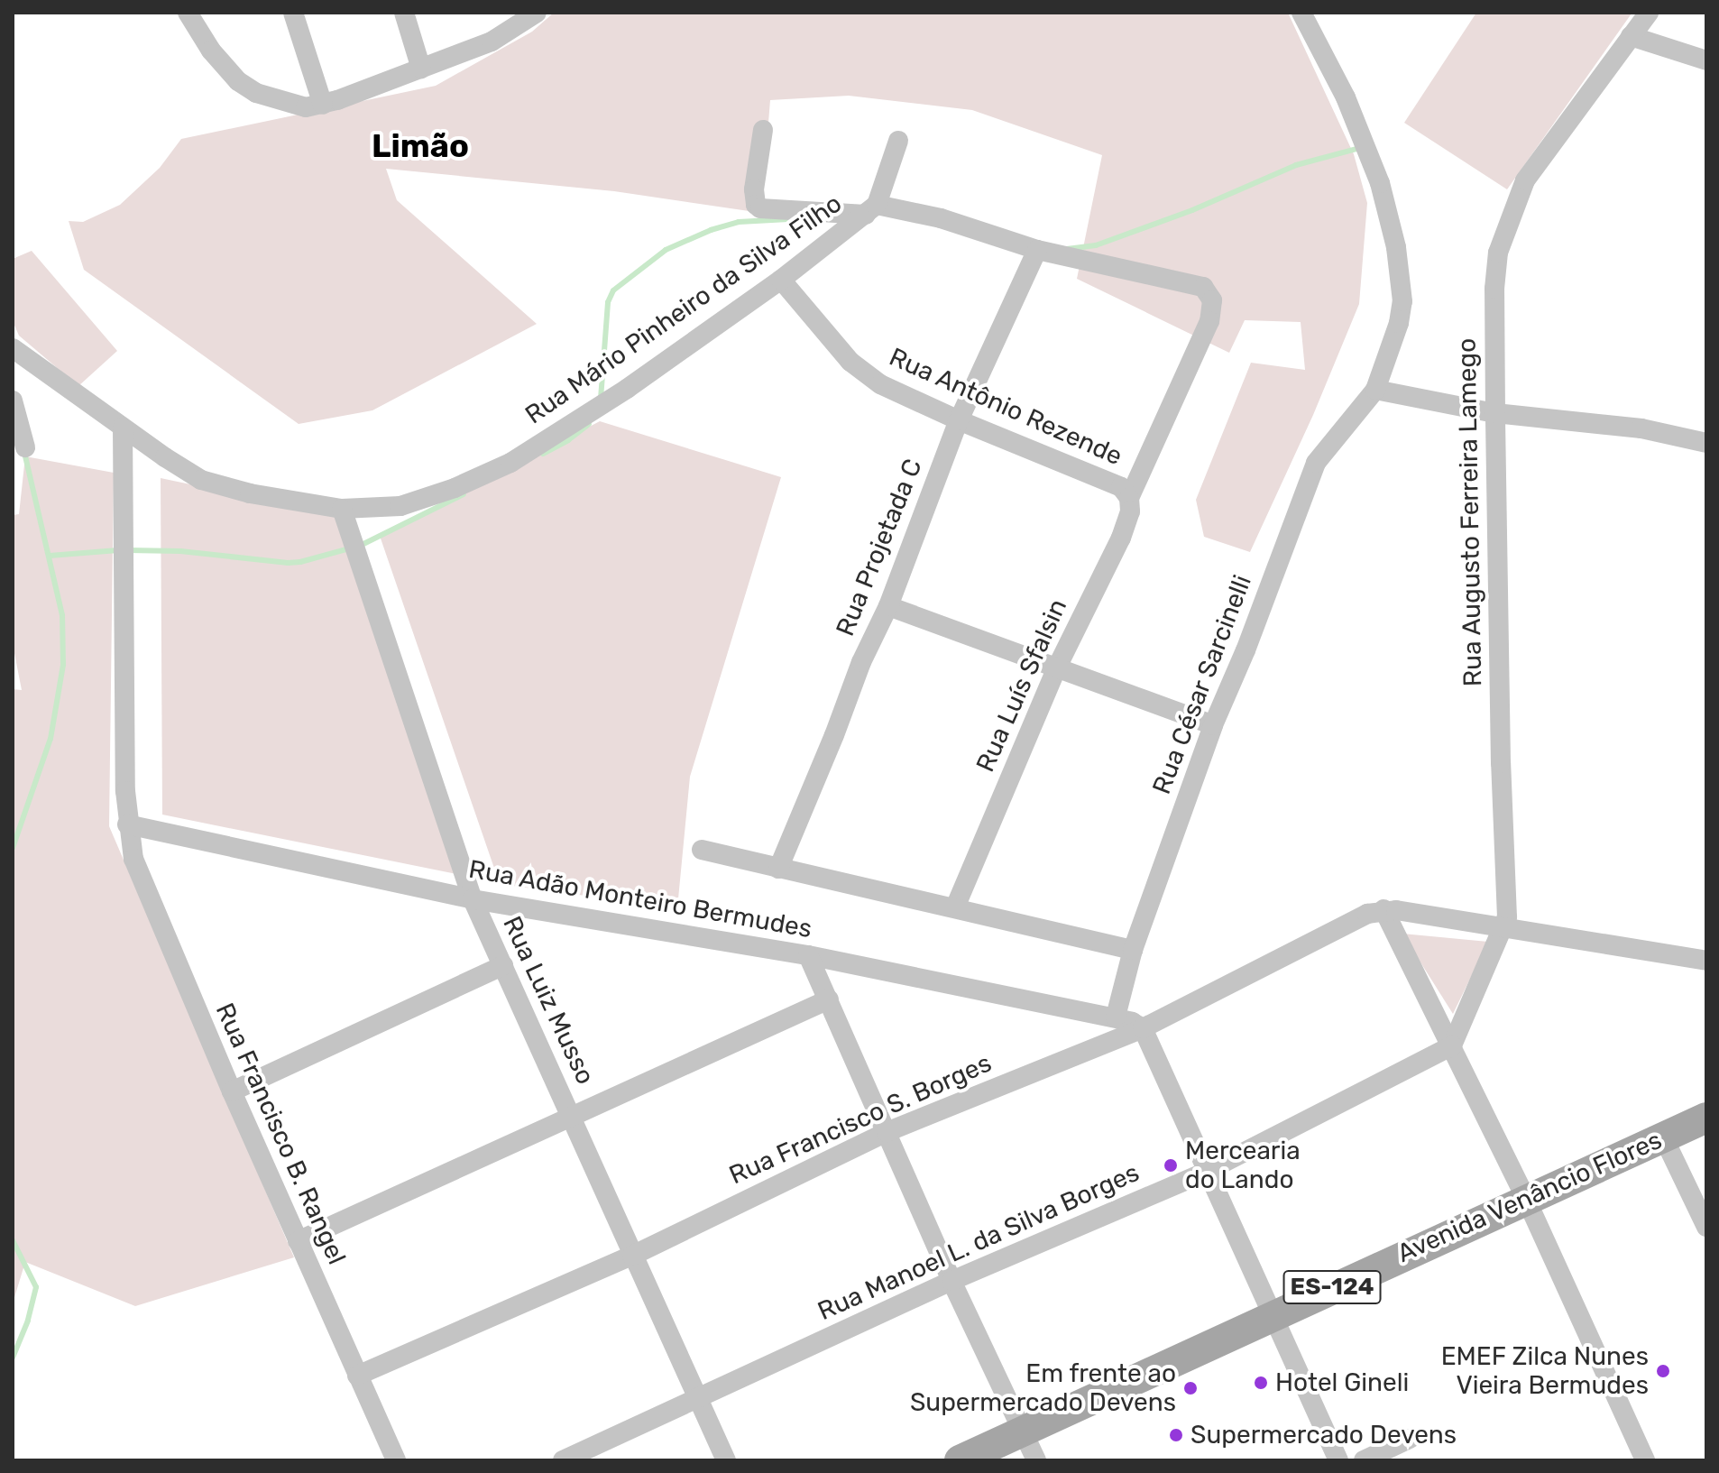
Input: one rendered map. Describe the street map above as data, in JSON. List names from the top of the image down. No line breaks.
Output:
{"streets":{"main road":["Avenida Venâncio Flores","ES-124"],"street":["Rua Mário Pinheiro da Silva Filho","Rua Antônio Rezende","Rua Augusto Ferreira Lamego","Rua Projetada C","Rua César Sarcinelli","Rua Luís Sfalsin","Rua Adão Monteiro Bermudes","Rua Luiz Musso","Rua Francisco S. Borges","Rua Francisco B. Rangel","Rua Manoel L. da Silva Borges"]},"crossings":[["Rua Mário Pinheiro da Silva Filho","Rua Antônio Rezende"],["Rua Mário Pinheiro da Silva Filho","Rua Luís Sfalsin"],["Rua Mário Pinheiro da Silva Filho","Rua Luiz Musso"],["Rua Mário Pinheiro da Silva Filho","Rua Francisco B. Rangel"],["Rua Antônio Rezende","Rua Projetada C"],["Rua Antônio Rezende","Rua Luís Sfalsin"],["Rua Augusto Ferreira Lamego","Rua Manoel L. da Silva Borges"],["Rua Projetada C","Rua Luís Sfalsin"],["Rua Projetada C","Rua Adão Monteiro Bermudes"],["Rua César Sarcinelli","Rua Adão Monteiro Bermudes"],["Rua Luís Sfalsin","Rua Adão Monteiro Bermudes"],["Rua Adão Monteiro Bermudes","Rua Luiz Musso"],["Rua Adão Monteiro Bermudes","Rua Francisco S. Borges"],["Rua Adão Monteiro Bermudes","Rua Francisco B. Rangel"],["Rua Luiz Musso","Rua Francisco S. Borges"],["Rua Luiz Musso","Rua Manoel L. da Silva Borges"],["Rua Francisco S. Borges","Rua Francisco B. Rangel"]],"districts":["Limão"],"places":["Mercearia do Lando","EMEF Zilca Nunes Vieira Bermudes","Hotel Gineli","Em frente ao Supermercado Devens","Supermercado Devens"]}
